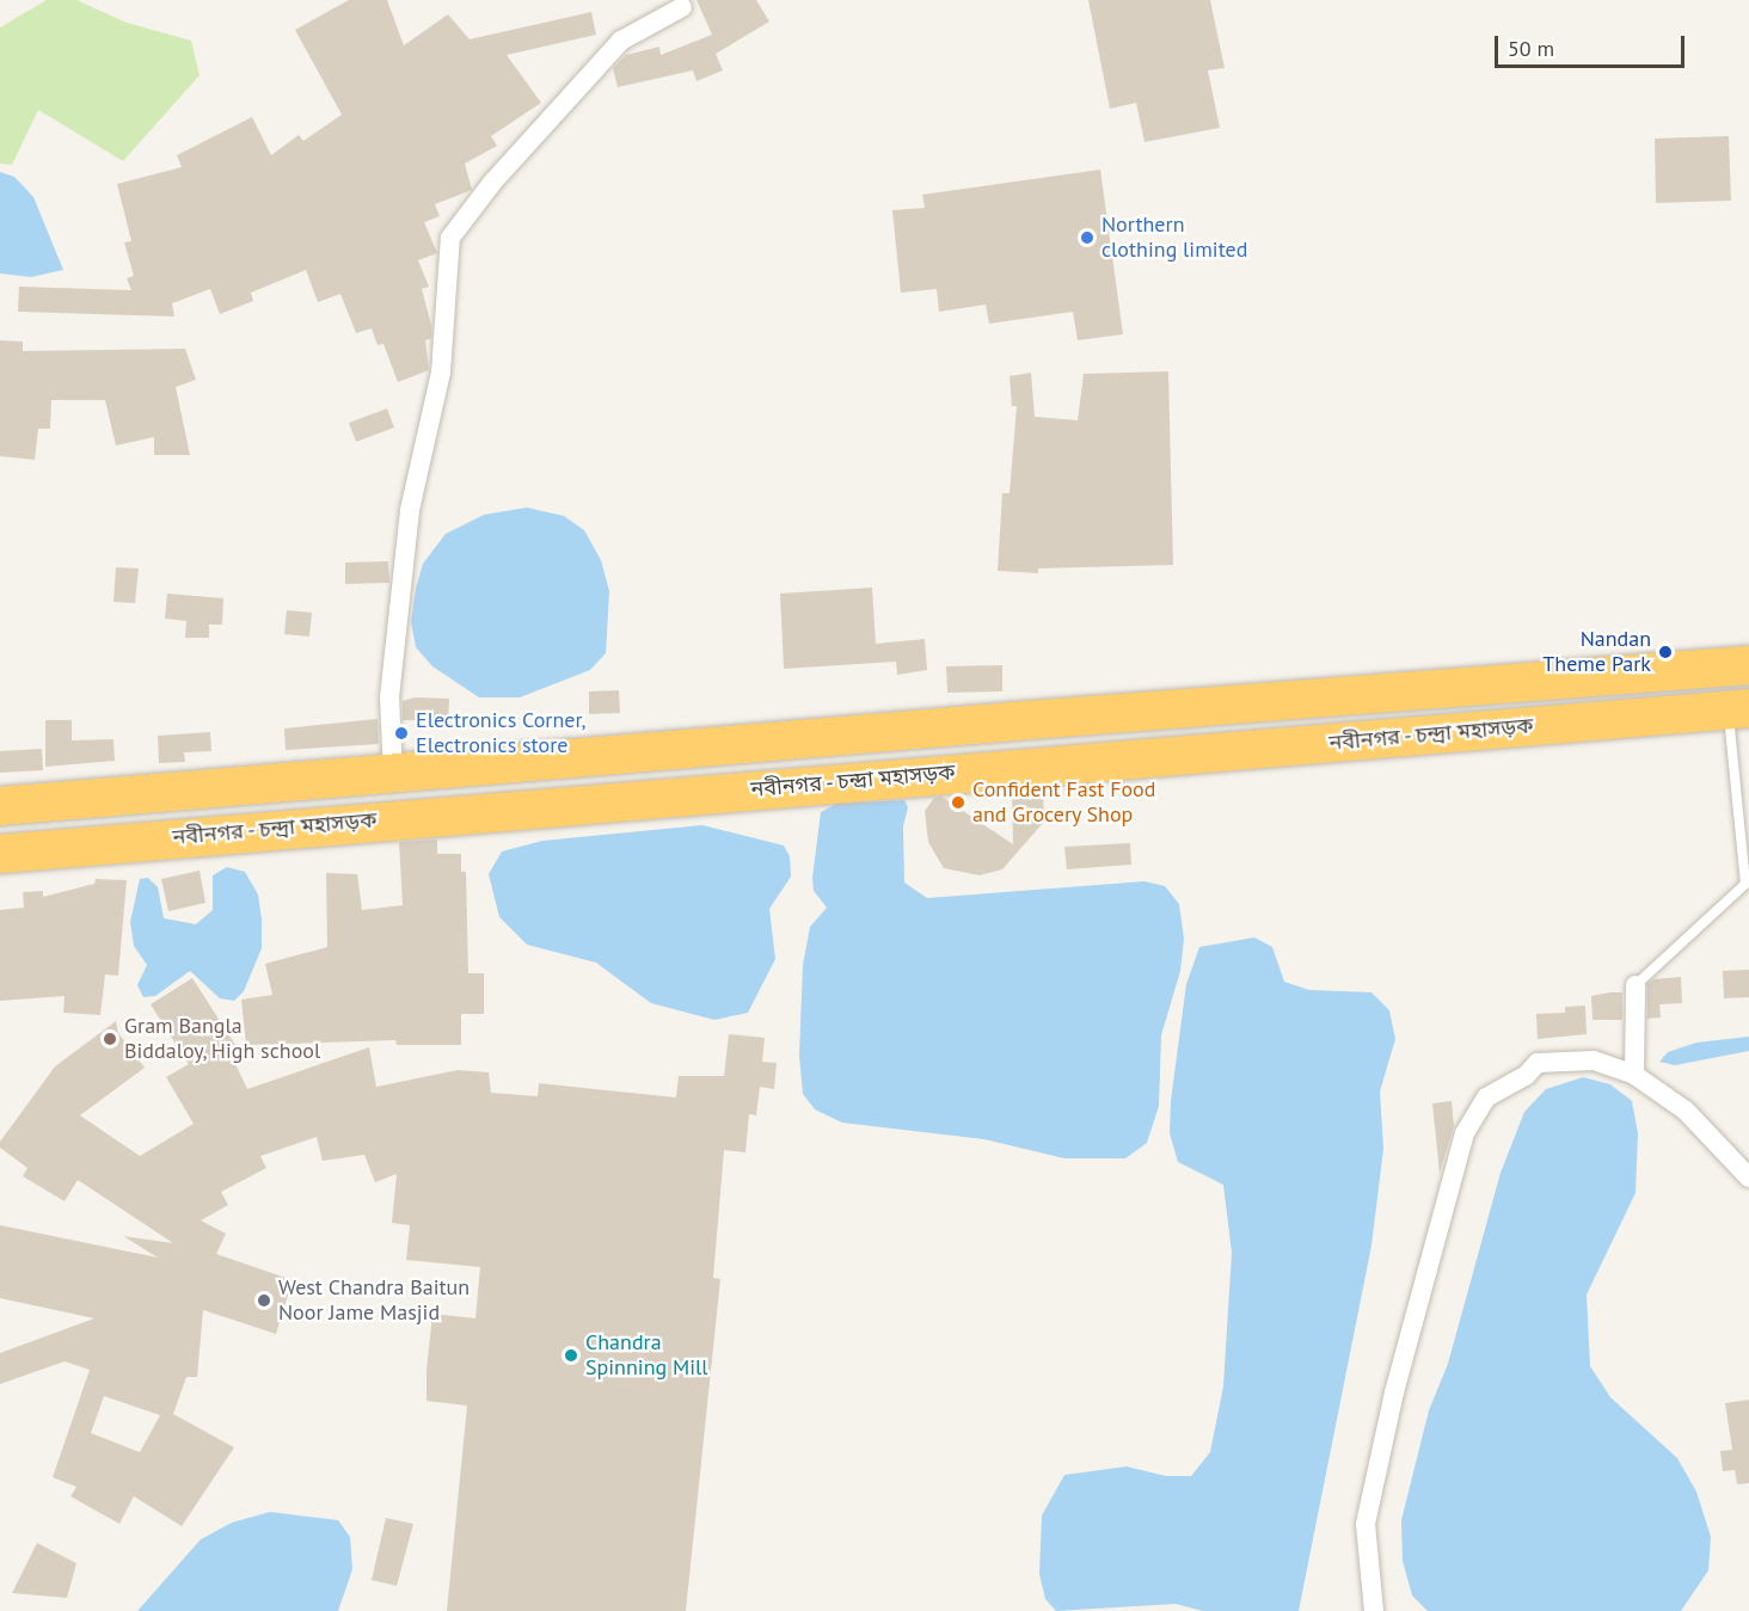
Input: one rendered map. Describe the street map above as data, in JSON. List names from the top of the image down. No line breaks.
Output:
{"streets":{"highway":["নবীনগর - চন্দ্রা মহাসড়ক"]},"places":["Northern clothing limited","Nandan Theme Park","Electronics Corner, Electronics store","Confident Fast Food and Grocery Shop","Gram Bangla Biddaloy, High school","West Chandra Baitun Noor Jame Masjid","Chandra Spinning Mill"],"scale_bar":"50 m"}
